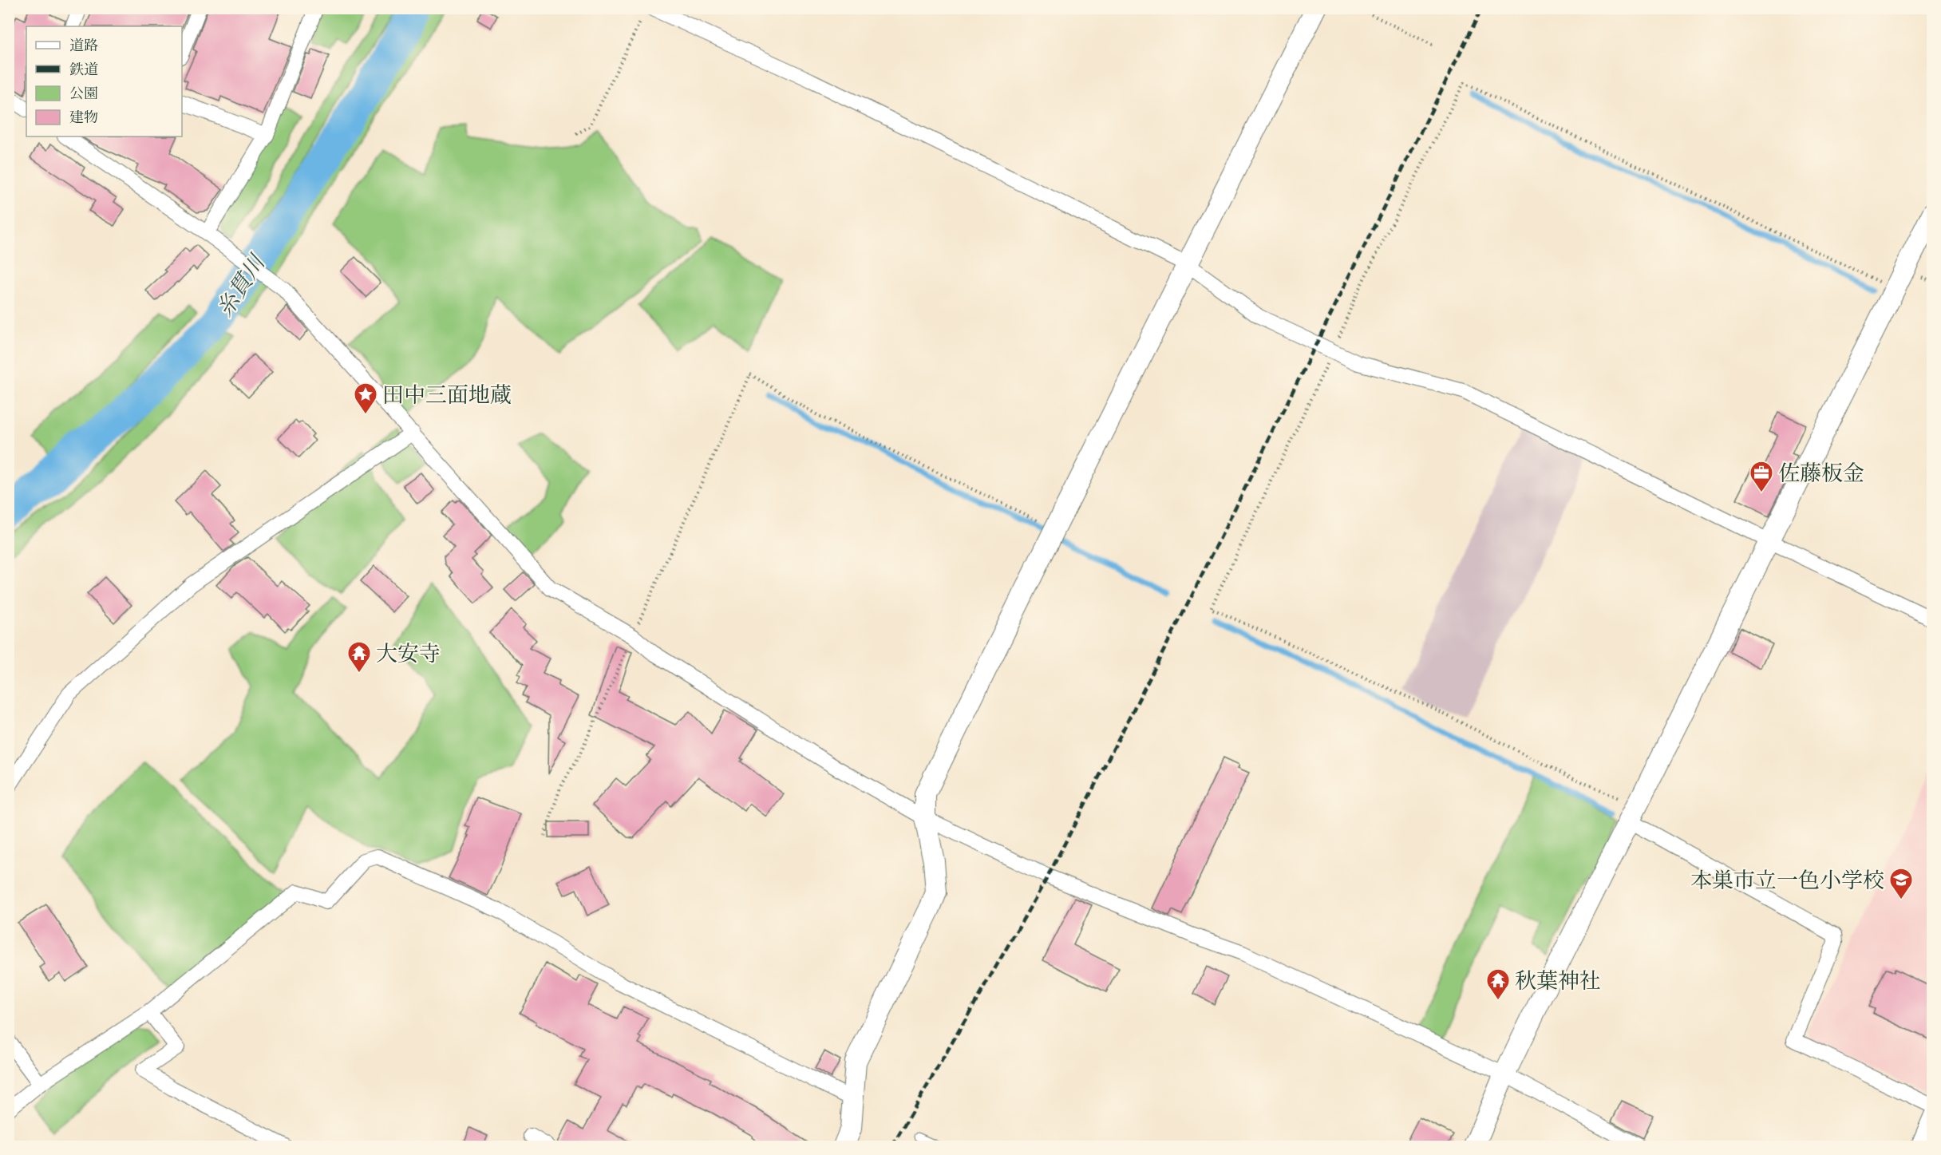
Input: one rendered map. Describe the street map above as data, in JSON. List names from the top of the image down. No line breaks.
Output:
{"water":["糸貫川"],"places":{"place":["田中三面地蔵"],"office":["佐藤板金"],"temple":["大安寺","秋葉神社"],"school or university":["本巣市立一色小学校"]},"legend":["道路","鉄道","公園","建物"]}
